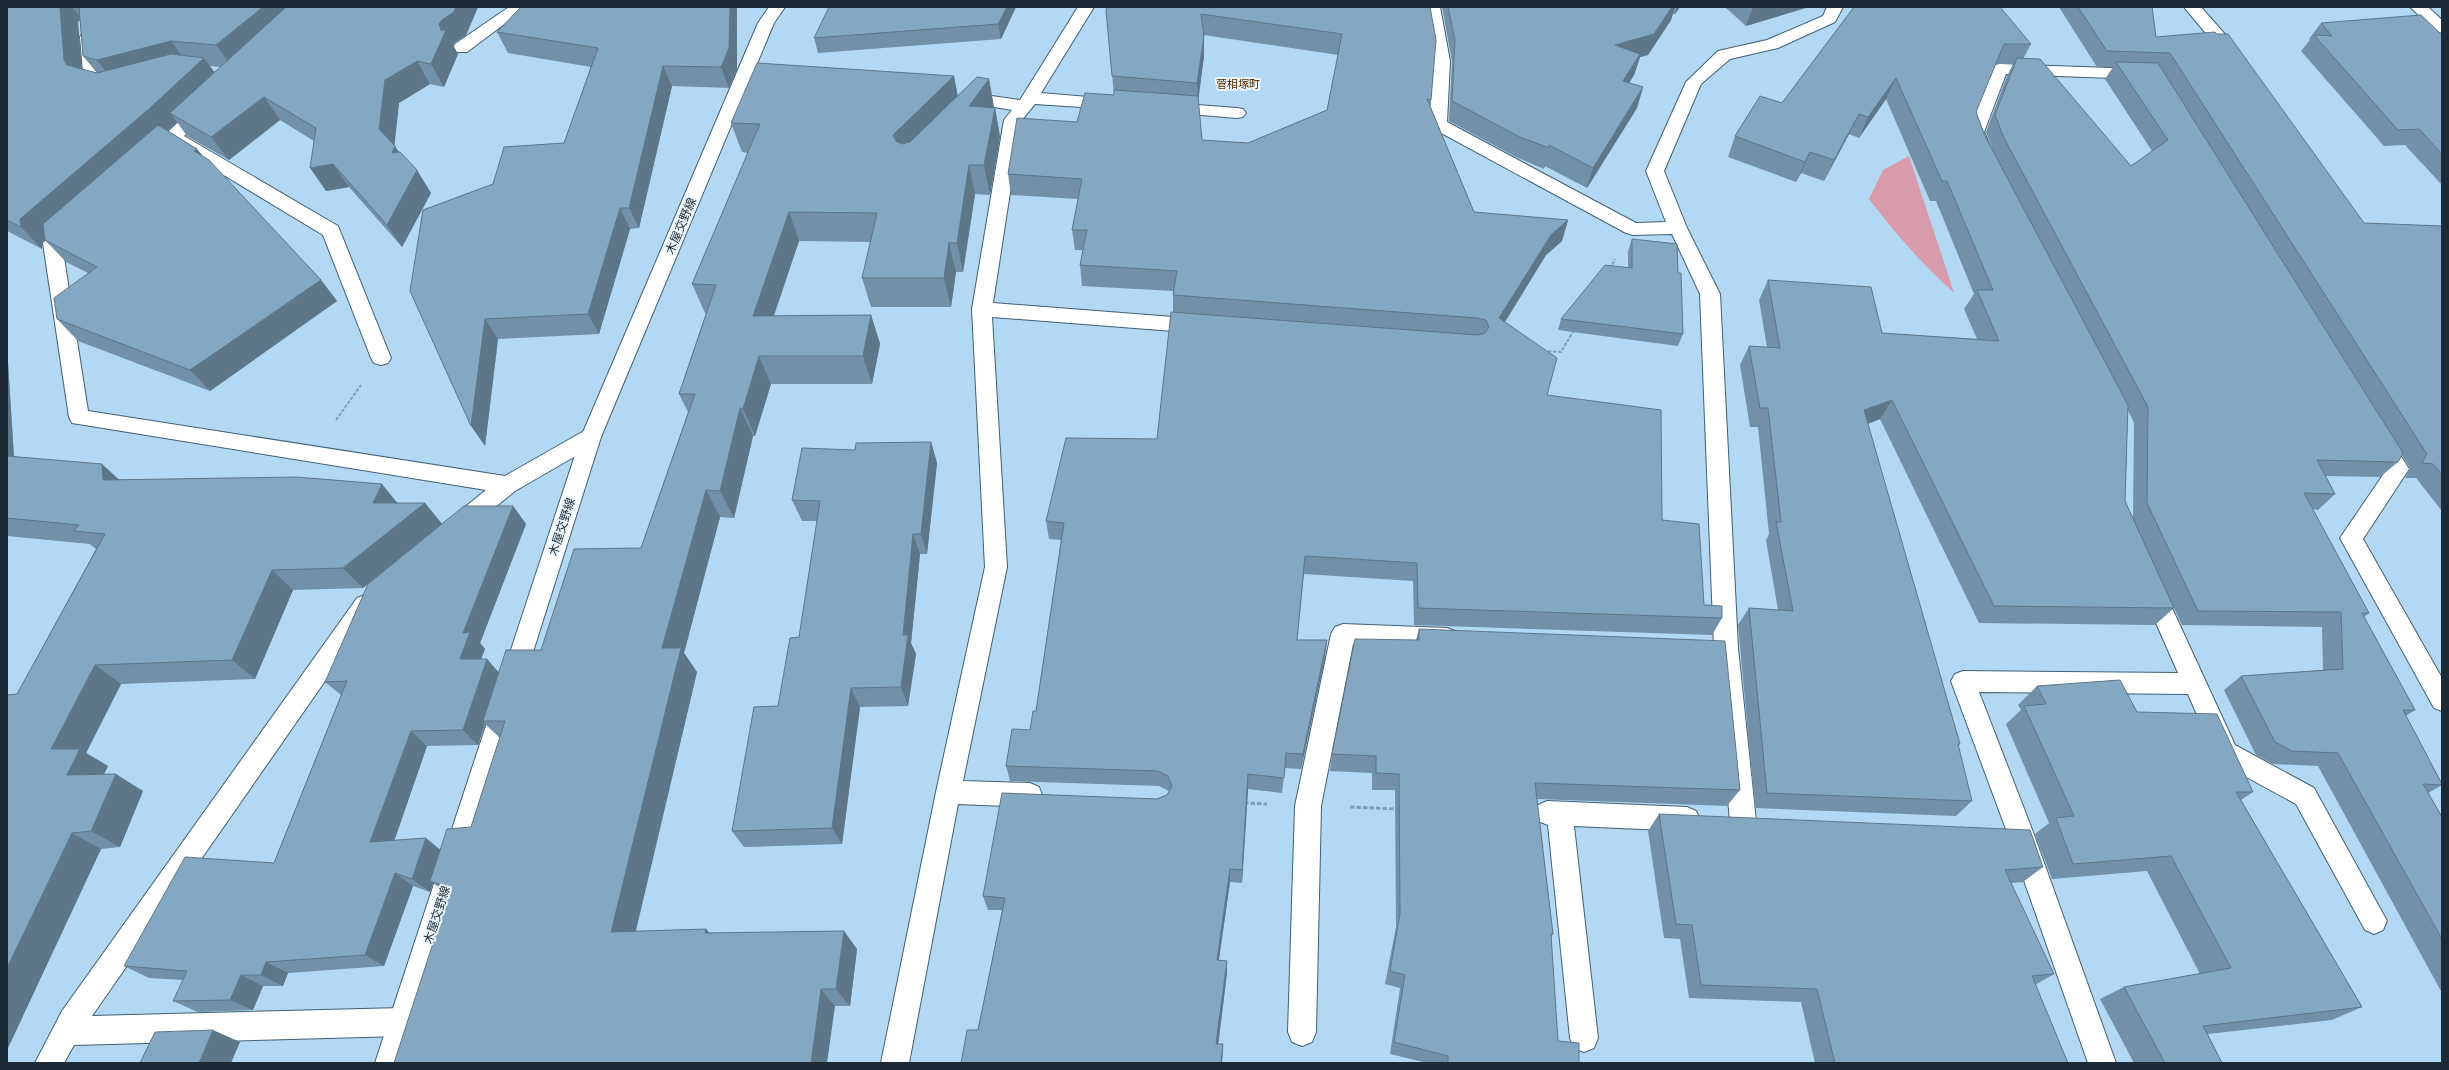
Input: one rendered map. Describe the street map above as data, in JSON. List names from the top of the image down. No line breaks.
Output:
{"streets":{"street":["木屋交野線"]},"districts":["菅相塚町"]}
